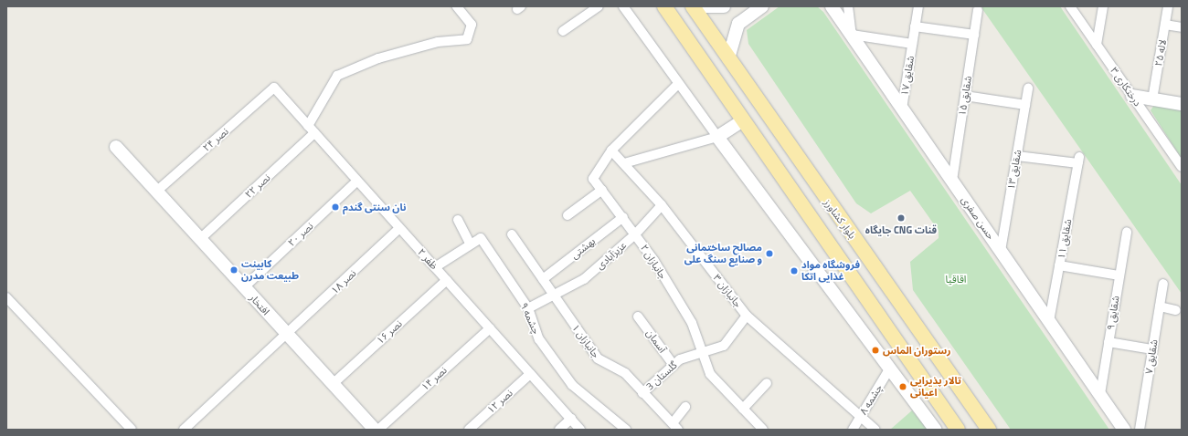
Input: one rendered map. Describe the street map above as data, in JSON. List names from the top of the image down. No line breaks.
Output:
{"streets":{"main road":["بلوار کشاورز"],"street":["لاله ۲۵","شقایق ۱۷","درختکاری ۳","شقایق ۱۵","نصر ۲۴","شقایق ۱۳","نصر ۲۲","حسن صفری","نصر ۲۰","شقایق ۱۱","بهشتی","عزیزآبادی","ظفر ۲","جانبازان ۲","نصر ۱۸","جانبازان ۳","افتخار","شقایق ۹","چشمه ۹","نصر ۱۶","جانبازان ۱","آسمان","شقایق ۷","گلستان 3","نصر ۱۴","چشمه ۸","نصر ۱۲"]},"crossings":[["شقایق ۱۷","حسن صفری"],["شقایق ۱۵","حسن صفری"],["نصر ۲۴","ظفر ۲"],["نصر ۲۴","افتخار"],["شقایق ۱۳","حسن صفری"],["شقایق ۱۳","شقایق ۱۱"],["نصر ۲۲","ظفر ۲"],["نصر ۲۲","افتخار"],["حسن صفری","شقایق ۱۱"],["حسن صفری","شقایق ۹"],["نصر ۲۰","ظفر ۲"],["نصر ۲۰","افتخار"],["بهشتی","جانبازان ۲"],["بهشتی","جانبازان ۱"],["عزیزآبادی","جانبازان ۲"],["عزیزآبادی","جانبازان ۳"],["عزیزآبادی","چشمه ۹"],["عزیزآبادی","جانبازان ۱"],["ظفر ۲","نصر ۱۸"],["ظفر ۲","چشمه ۹"],["ظفر ۲","نصر ۱۶"],["ظفر ۲","نصر ۱۴"],["ظفر ۲","نصر ۱۲"],["جانبازان ۲","جانبازان ۳"],["جانبازان ۲","گلستان 3"],["نصر ۱۸","افتخار"],["جانبازان ۳","گلستان 3"],["جانبازان ۳","چشمه ۸"],["افتخار","نصر ۱۶"],["جانبازان ۱","گلستان 3"],["آسمان","گلستان 3"]],"parks":["اقاقیا"],"places":["نان سنتی گندم","جایگاه CNG قنات","مصالح ساختمانی و صنایع سنگ علی","کابینت طبیعت مدرن","فروشگاه مواد غذایی اتکا","رستوران الماس","تالار پذیرایی اعیانی"]}
